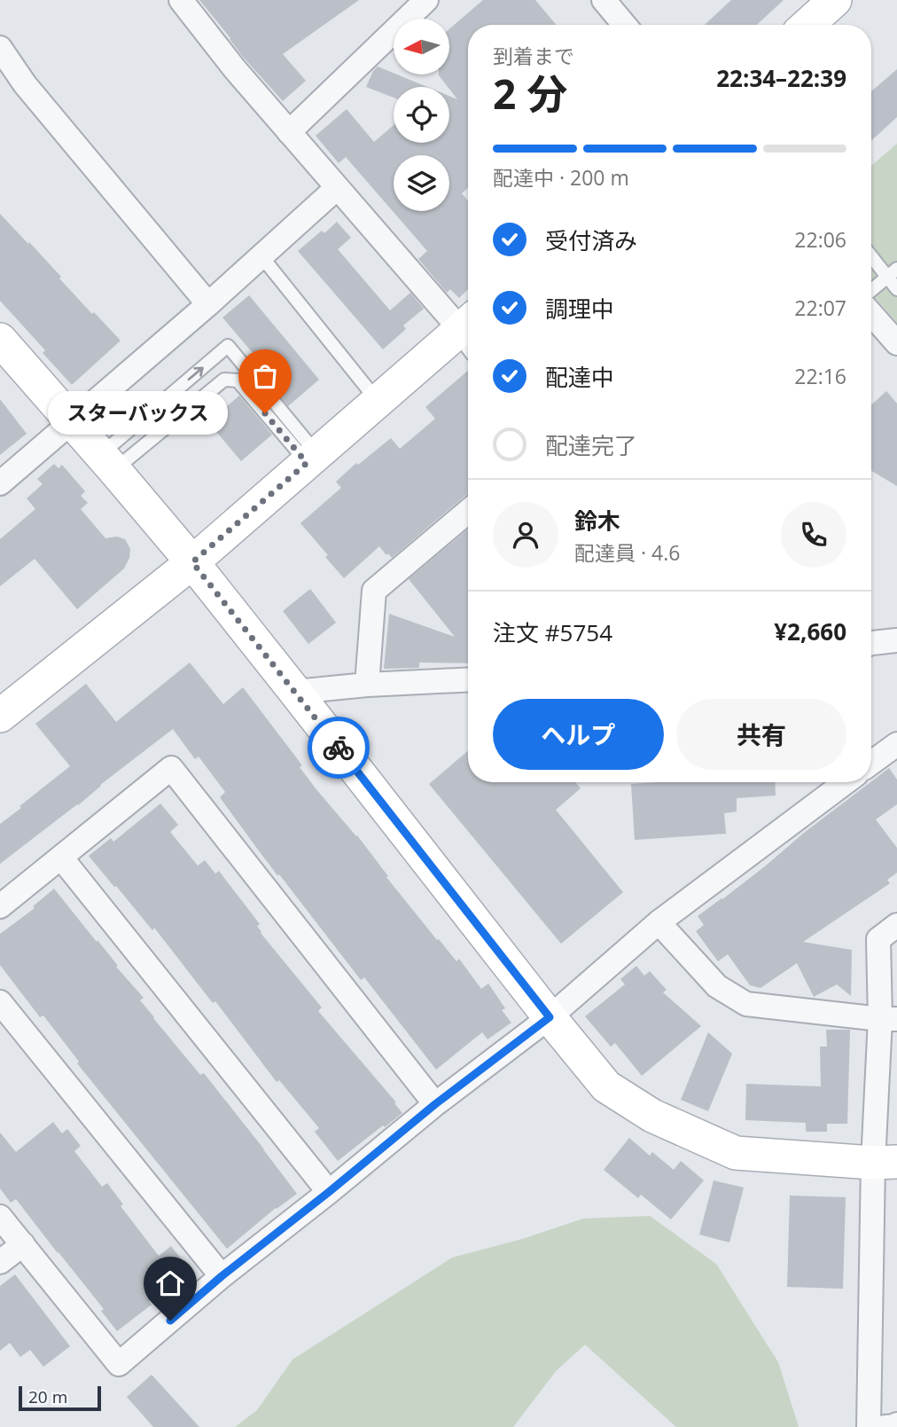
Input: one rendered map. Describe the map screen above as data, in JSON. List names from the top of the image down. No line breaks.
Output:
{"places":["スターバックス"],"scale_bar":"20 m","north":"left","page":{"heading":["2 分","到着まで","22:34–22:39"],"panel":["鈴木","配達員 · 4.6","注文 #5754","¥2,660"],"bar":"配達中 · 200 m","list":[["受付済み","22:06"],["調理中","22:07"],["配達中","22:16"],"配達完了"],"bubble":"スターバックス","buttons":["ヘルプ","共有"],"scale":"20 m"}}
